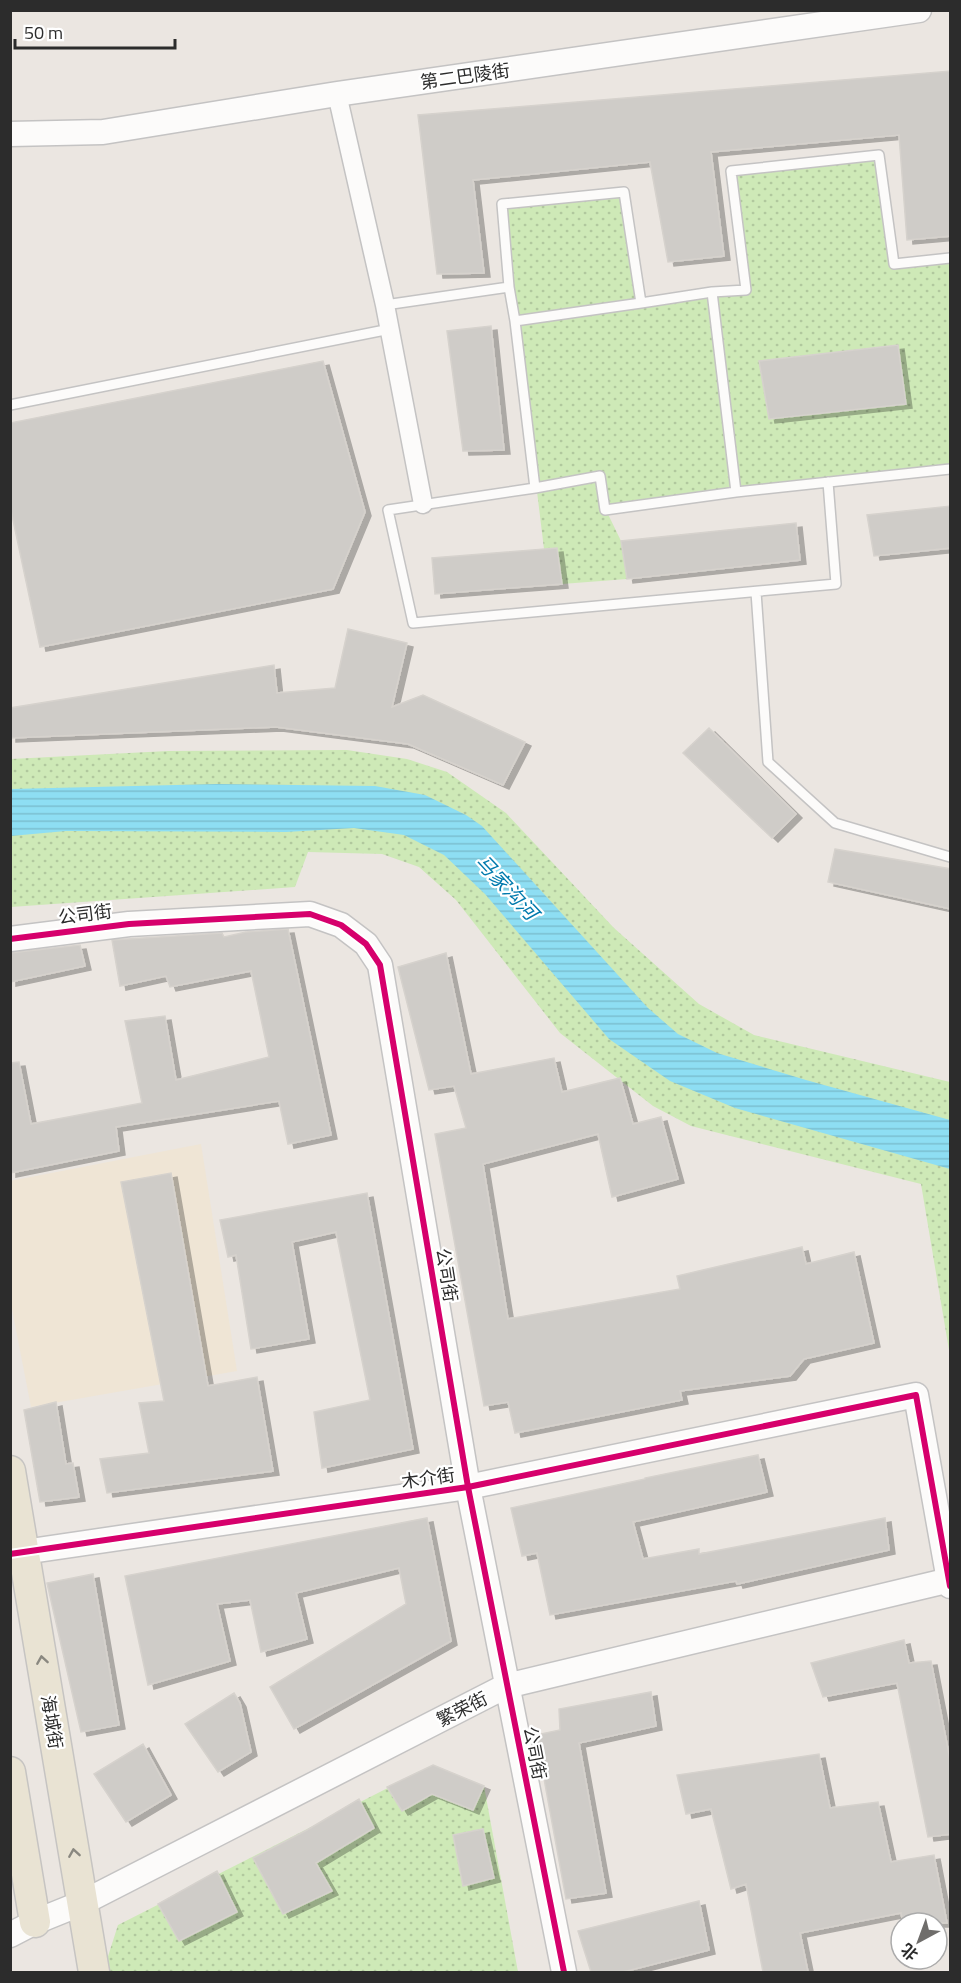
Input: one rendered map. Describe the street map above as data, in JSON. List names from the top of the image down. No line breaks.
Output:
{"streets":{"main road":["海城街"],"street":["第二巴陵街","公司街","木介街","繁荣街"]},"crossings":[["公司街","木介街"],["公司街","繁荣街"],["木介街","繁荣街"],["木介街","海城街"],["繁荣街","海城街"]],"water":["马家沟河"],"scale_bar":"50 m","north":"bottom left"}
